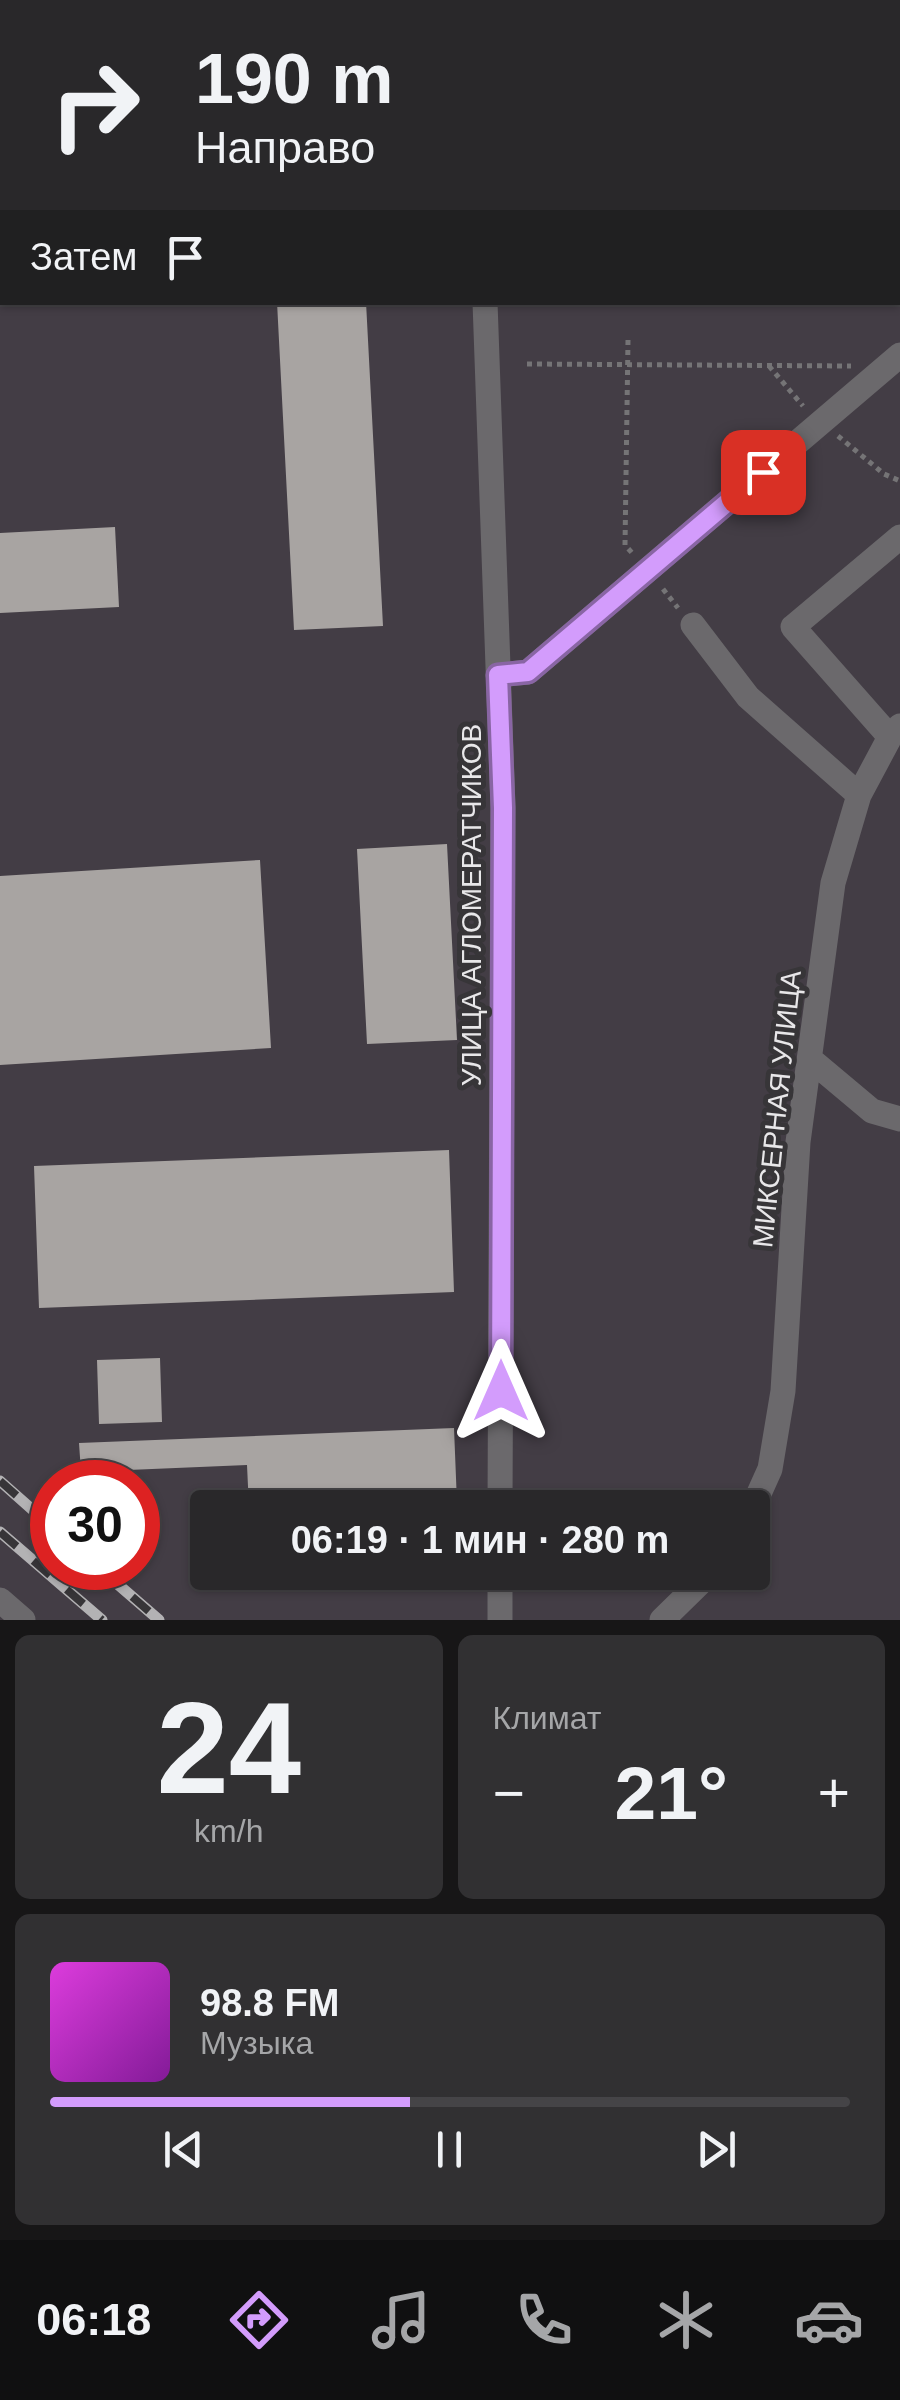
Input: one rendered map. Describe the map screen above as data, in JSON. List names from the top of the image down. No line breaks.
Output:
{"streets":{"street":["УЛИЦА АГЛОМЕРАТЧИКОВ","МИКСЕРНАЯ УЛИЦА"]},"page":{"turn":["190 m","Направо"],"then":"Затем","limit":"30","trip":"06:19 · 1 мин · 280 m","tile":[["24","km/h"],"Климат"],"heat":["−","21°","+"],"song":["98.8 FM","Музыка"],"tabs":"06:18"}}
